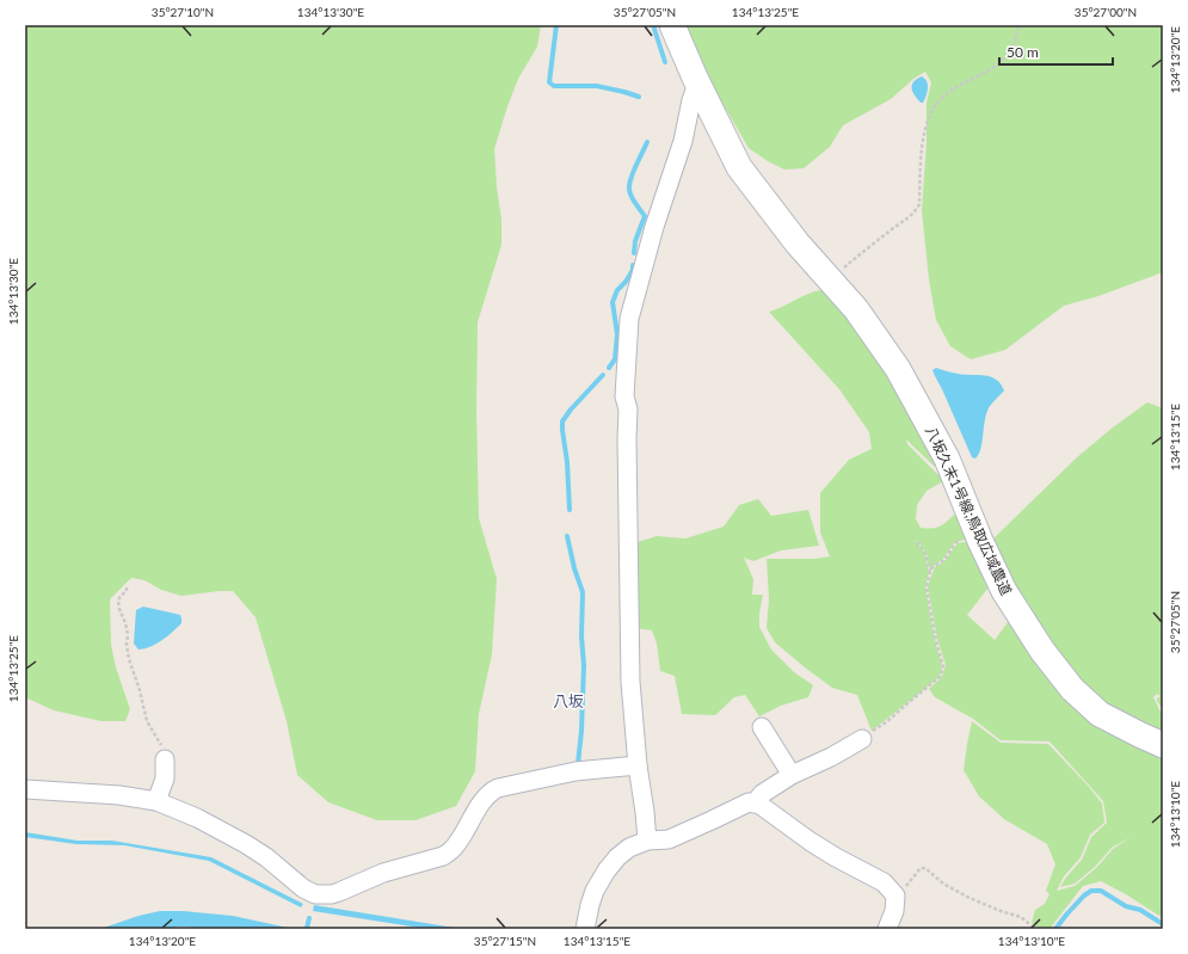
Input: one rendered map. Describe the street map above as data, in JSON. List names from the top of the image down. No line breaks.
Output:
{"streets":{"street":["八坂久末1号線;鳥取広域農道"]},"districts":["八坂"],"scale_bar":"50 m","coordinates":["35°27'10\"N","134°13'30\"E","35°27'05\"N","134°13'25\"E","35°27'00\"N","134°13'20\"E","134°13'15\"E","134°13'10\"E","35°27'15\"N"]}
